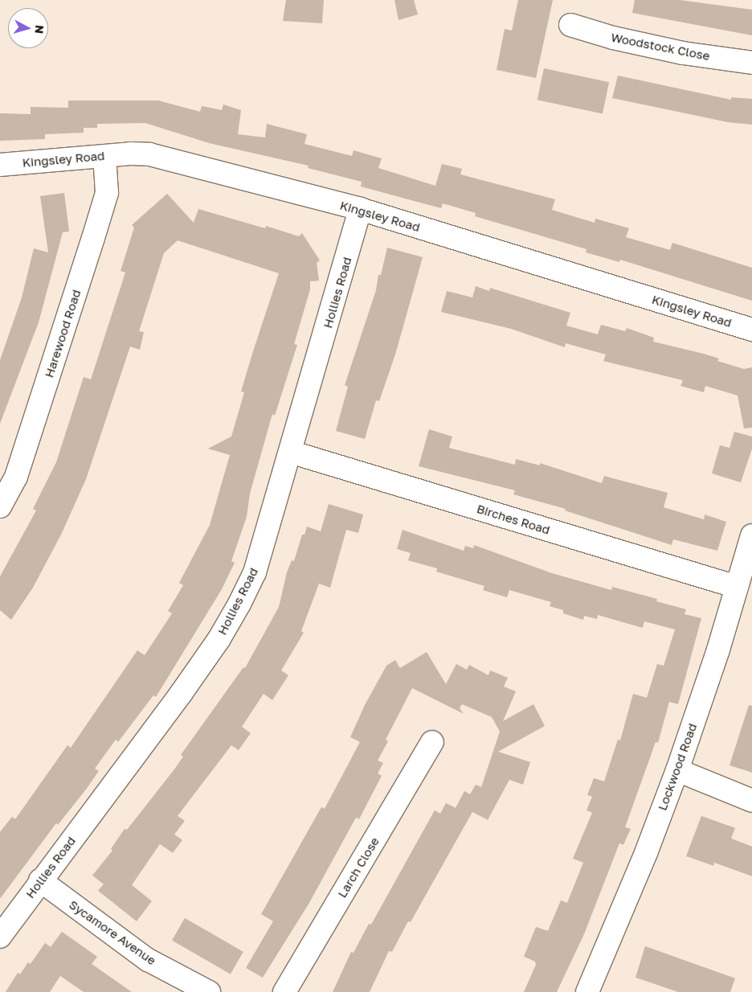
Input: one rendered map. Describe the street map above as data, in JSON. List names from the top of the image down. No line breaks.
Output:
{"streets":{"street":["Woodstock Close","Kingsley Road","Hollies Road","Harewood Road","Birches Road","Lockwood Road","Larch Close","Sycamore Avenue"]},"crossings":[["Kingsley Road","Hollies Road"],["Kingsley Road","Harewood Road"],["Hollies Road","Birches Road"],["Hollies Road","Sycamore Avenue"],["Birches Road","Lockwood Road"]],"north":"right"}
